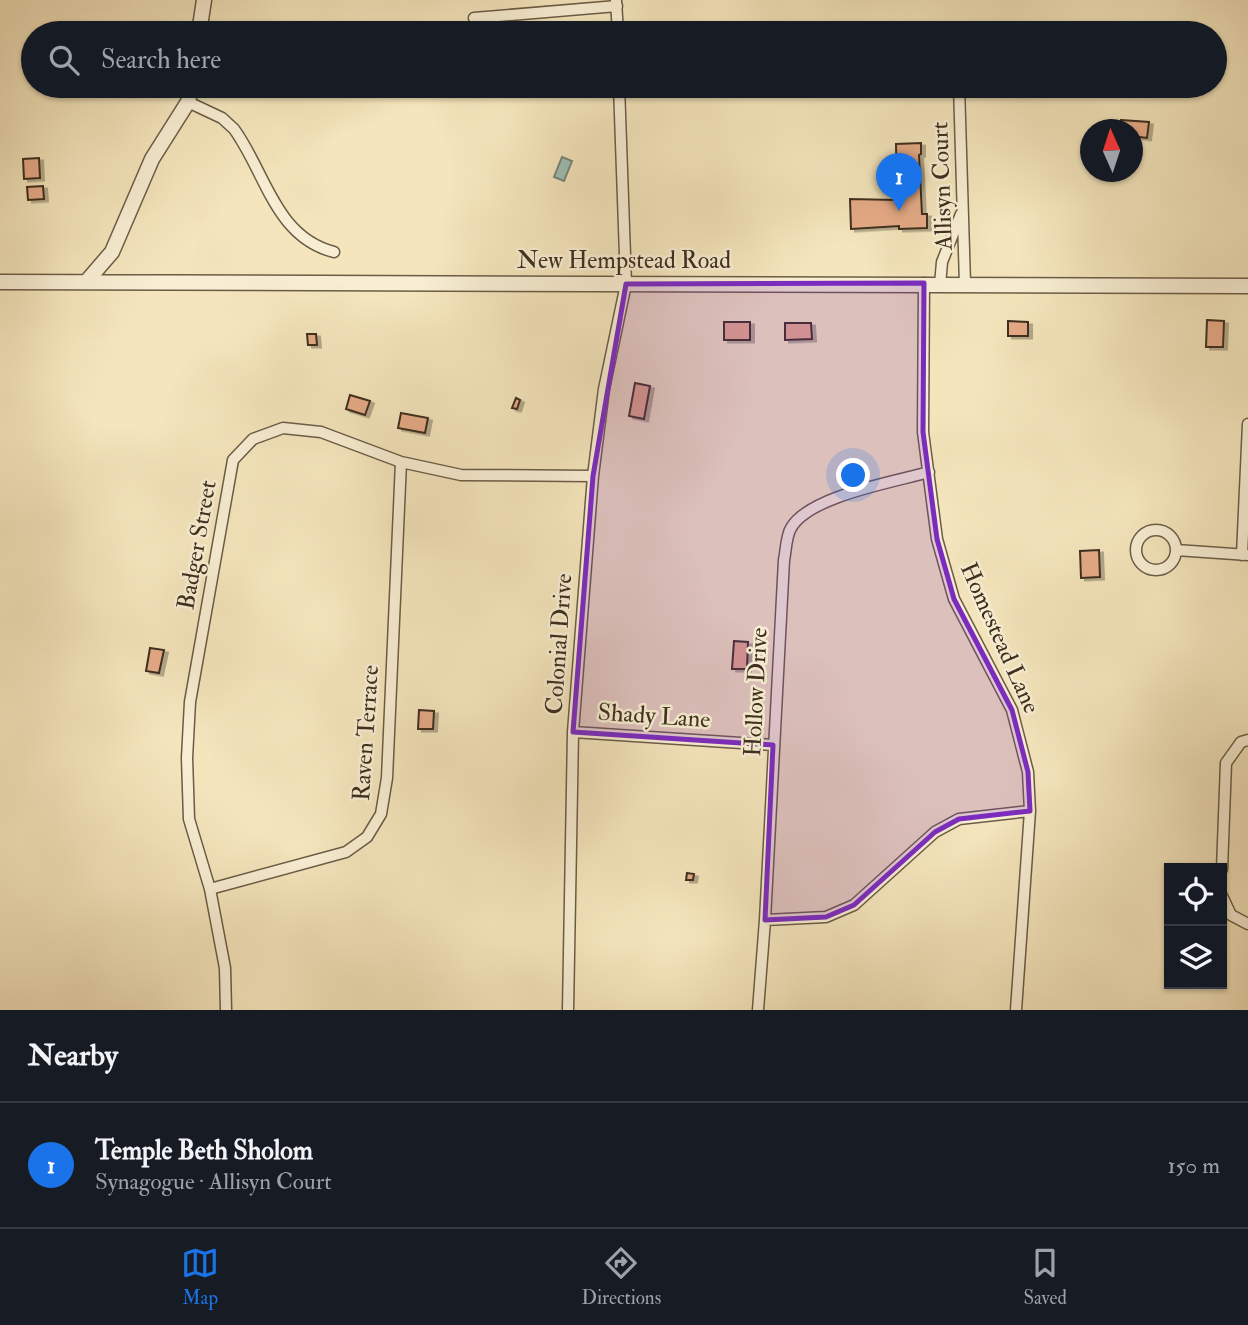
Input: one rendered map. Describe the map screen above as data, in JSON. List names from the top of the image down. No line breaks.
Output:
{"streets":{"street":["Allisyn Court","New Hempstead Road","Badger Street","Homestead Lane","Colonial Drive","Hollow Drive","Shady Lane","Raven Terrace"]},"crossings":[["Allisyn Court","New Hempstead Road"],["New Hempstead Road","Homestead Lane"],["New Hempstead Road","Colonial Drive"],["Badger Street","Colonial Drive"],["Badger Street","Raven Terrace"],["Homestead Lane","Hollow Drive"],["Colonial Drive","Shady Lane"],["Hollow Drive","Shady Lane"]],"north":"top","page":{"search":"Search here","pins":"1","heading":"Nearby","list":[{"mark":"1","name":"Temple Beth Sholom","note":"Synagogue · Allisyn Court","value":"150 m"}],"nav":["Map","Directions","Saved"]}}
